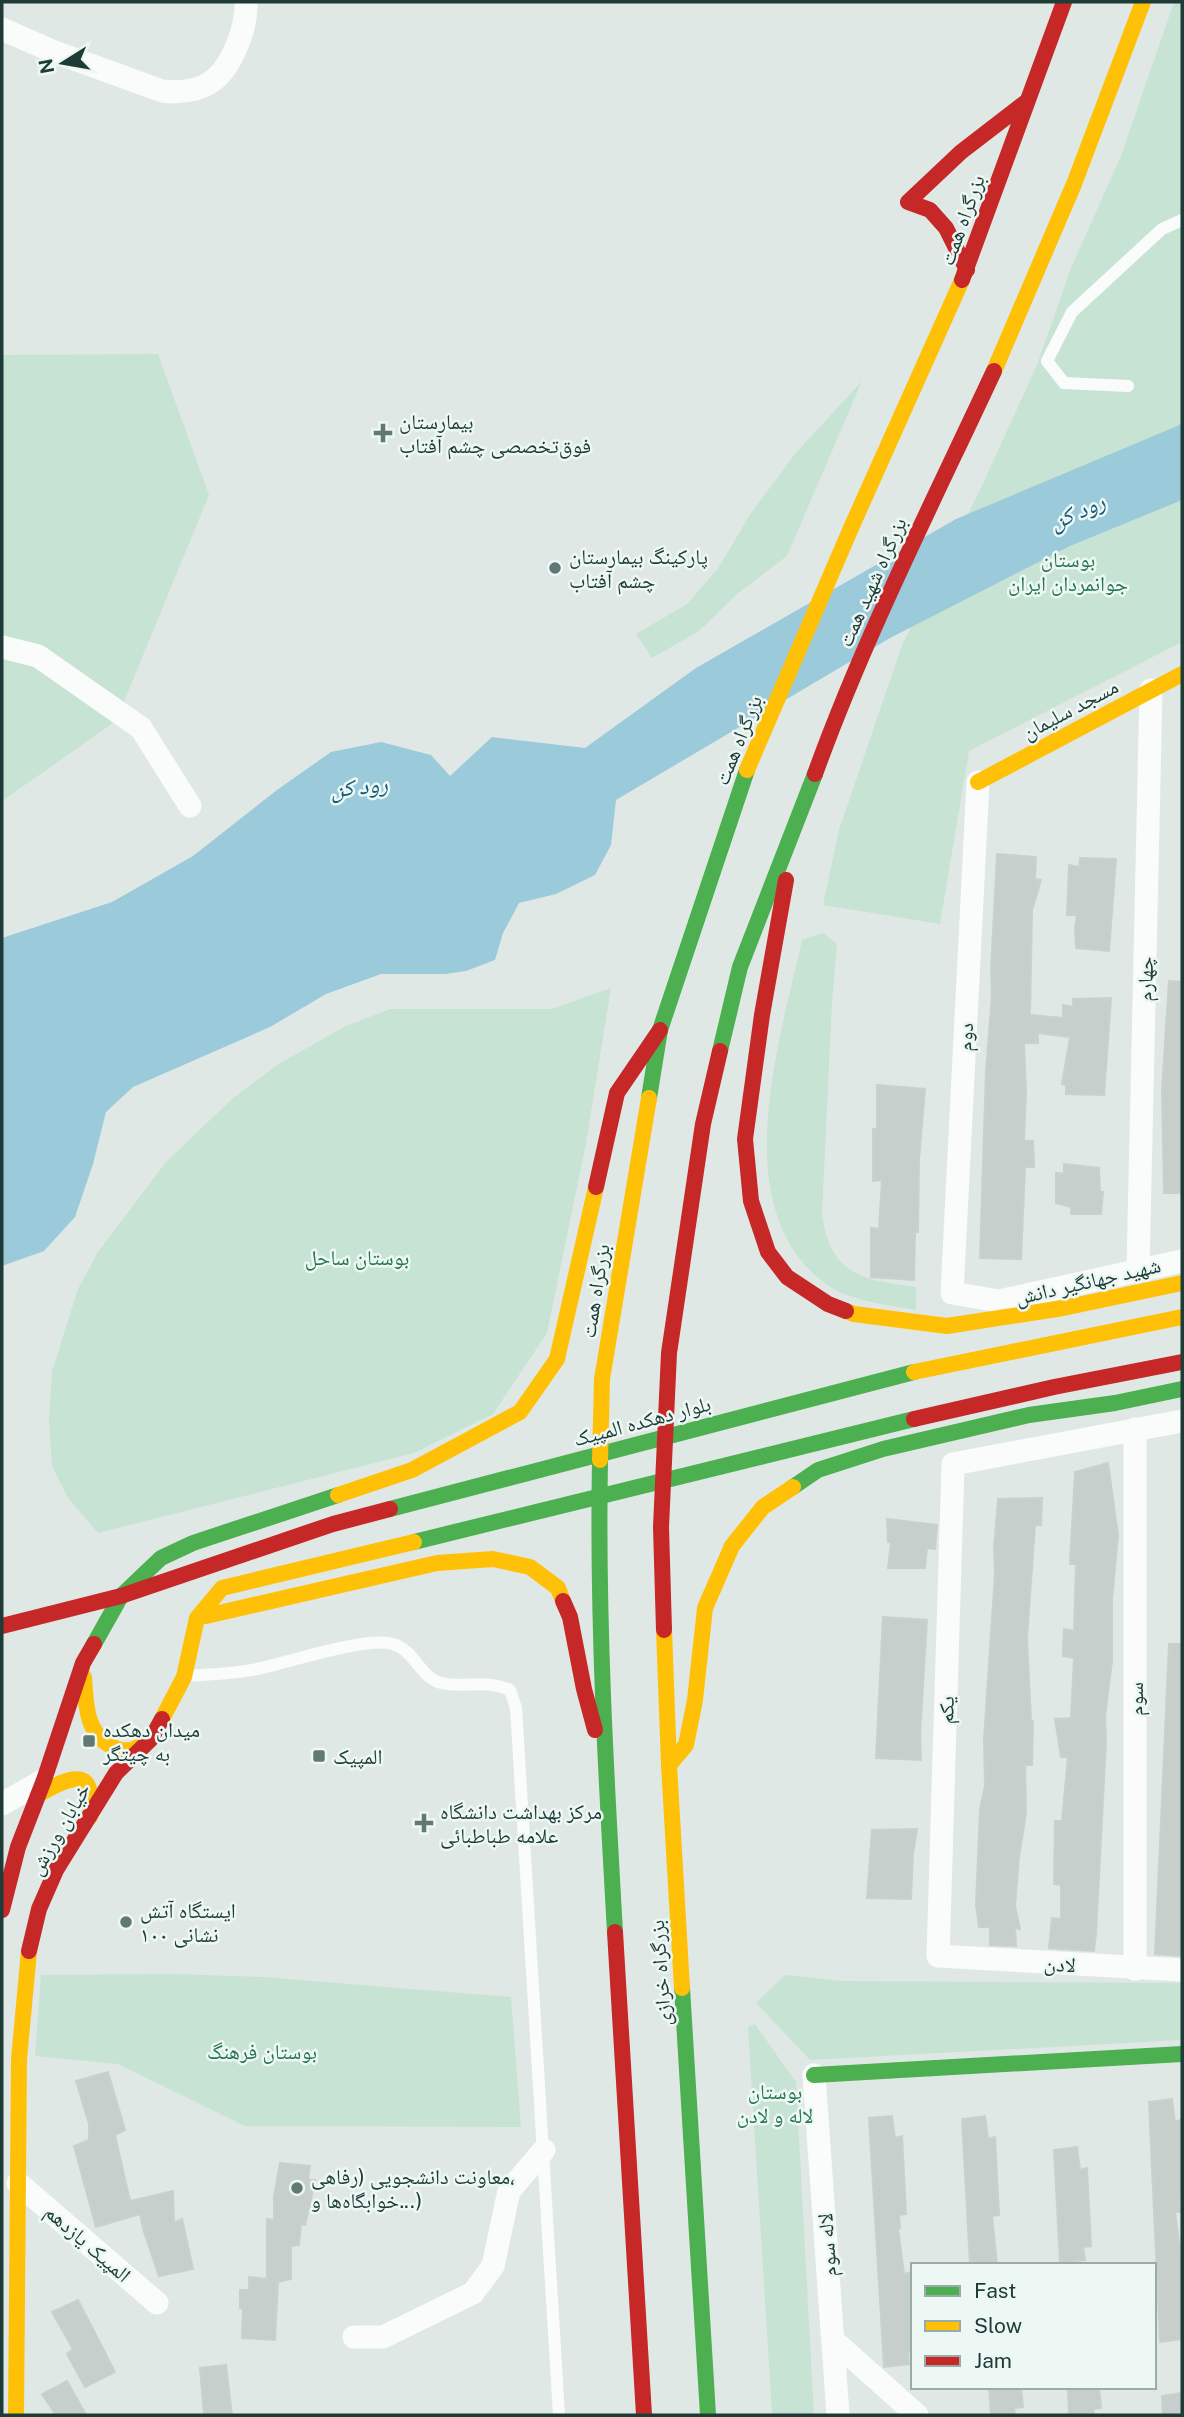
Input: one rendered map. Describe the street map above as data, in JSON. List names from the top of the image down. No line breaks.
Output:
{"streets":{"main road":["بزرگراه همت","بزرگراه شهید همت","مسجد سلیمان","بلوار دهکده المپیک","خیابان ورزش","بزرگراه خرازی"],"street":["چهارم","دوم","شهید جهانگیر دانش","سوم","یکم","لادن","المپیک یازدهم","لاله سوم"]},"crossings":[["بزرگراه همت","بزرگراه خرازی"],["بزرگراه شهید همت","بزرگراه خرازی"],["مسجد سلیمان","چهارم"],["مسجد سلیمان","دوم"],["چهارم","شهید جهانگیر دانش"],["دوم","شهید جهانگیر دانش"],["بلوار دهکده المپیک","خیابان ورزش"],["سوم","یکم"],["سوم","لادن"],["یکم","لادن"],["خیابان ورزش","المپیک یازدهم"]],"water":["رود کن"],"parks":["بوستان جوانمردان ایران","بوستان ساحل","بوستان فرهنگ","بوستان لاله و لادن"],"places":{"health":["بیمارستان فوق‌تخصصی چشم آفتاب","مرکز بهداشت دانشگاه علامه طباطبائی"],"other":["پاركينگ بيمارستان چشم آفتاب","ایستگاه آتش نشانی ۱۰۰","معاونت دانشجویی (رفاهی، خوابگاه‌ها و...)"],"transit":["میدان دهکده به چیتگر","المپیک"]},"legend":["Fast","Slow","Jam"],"north":"left"}
